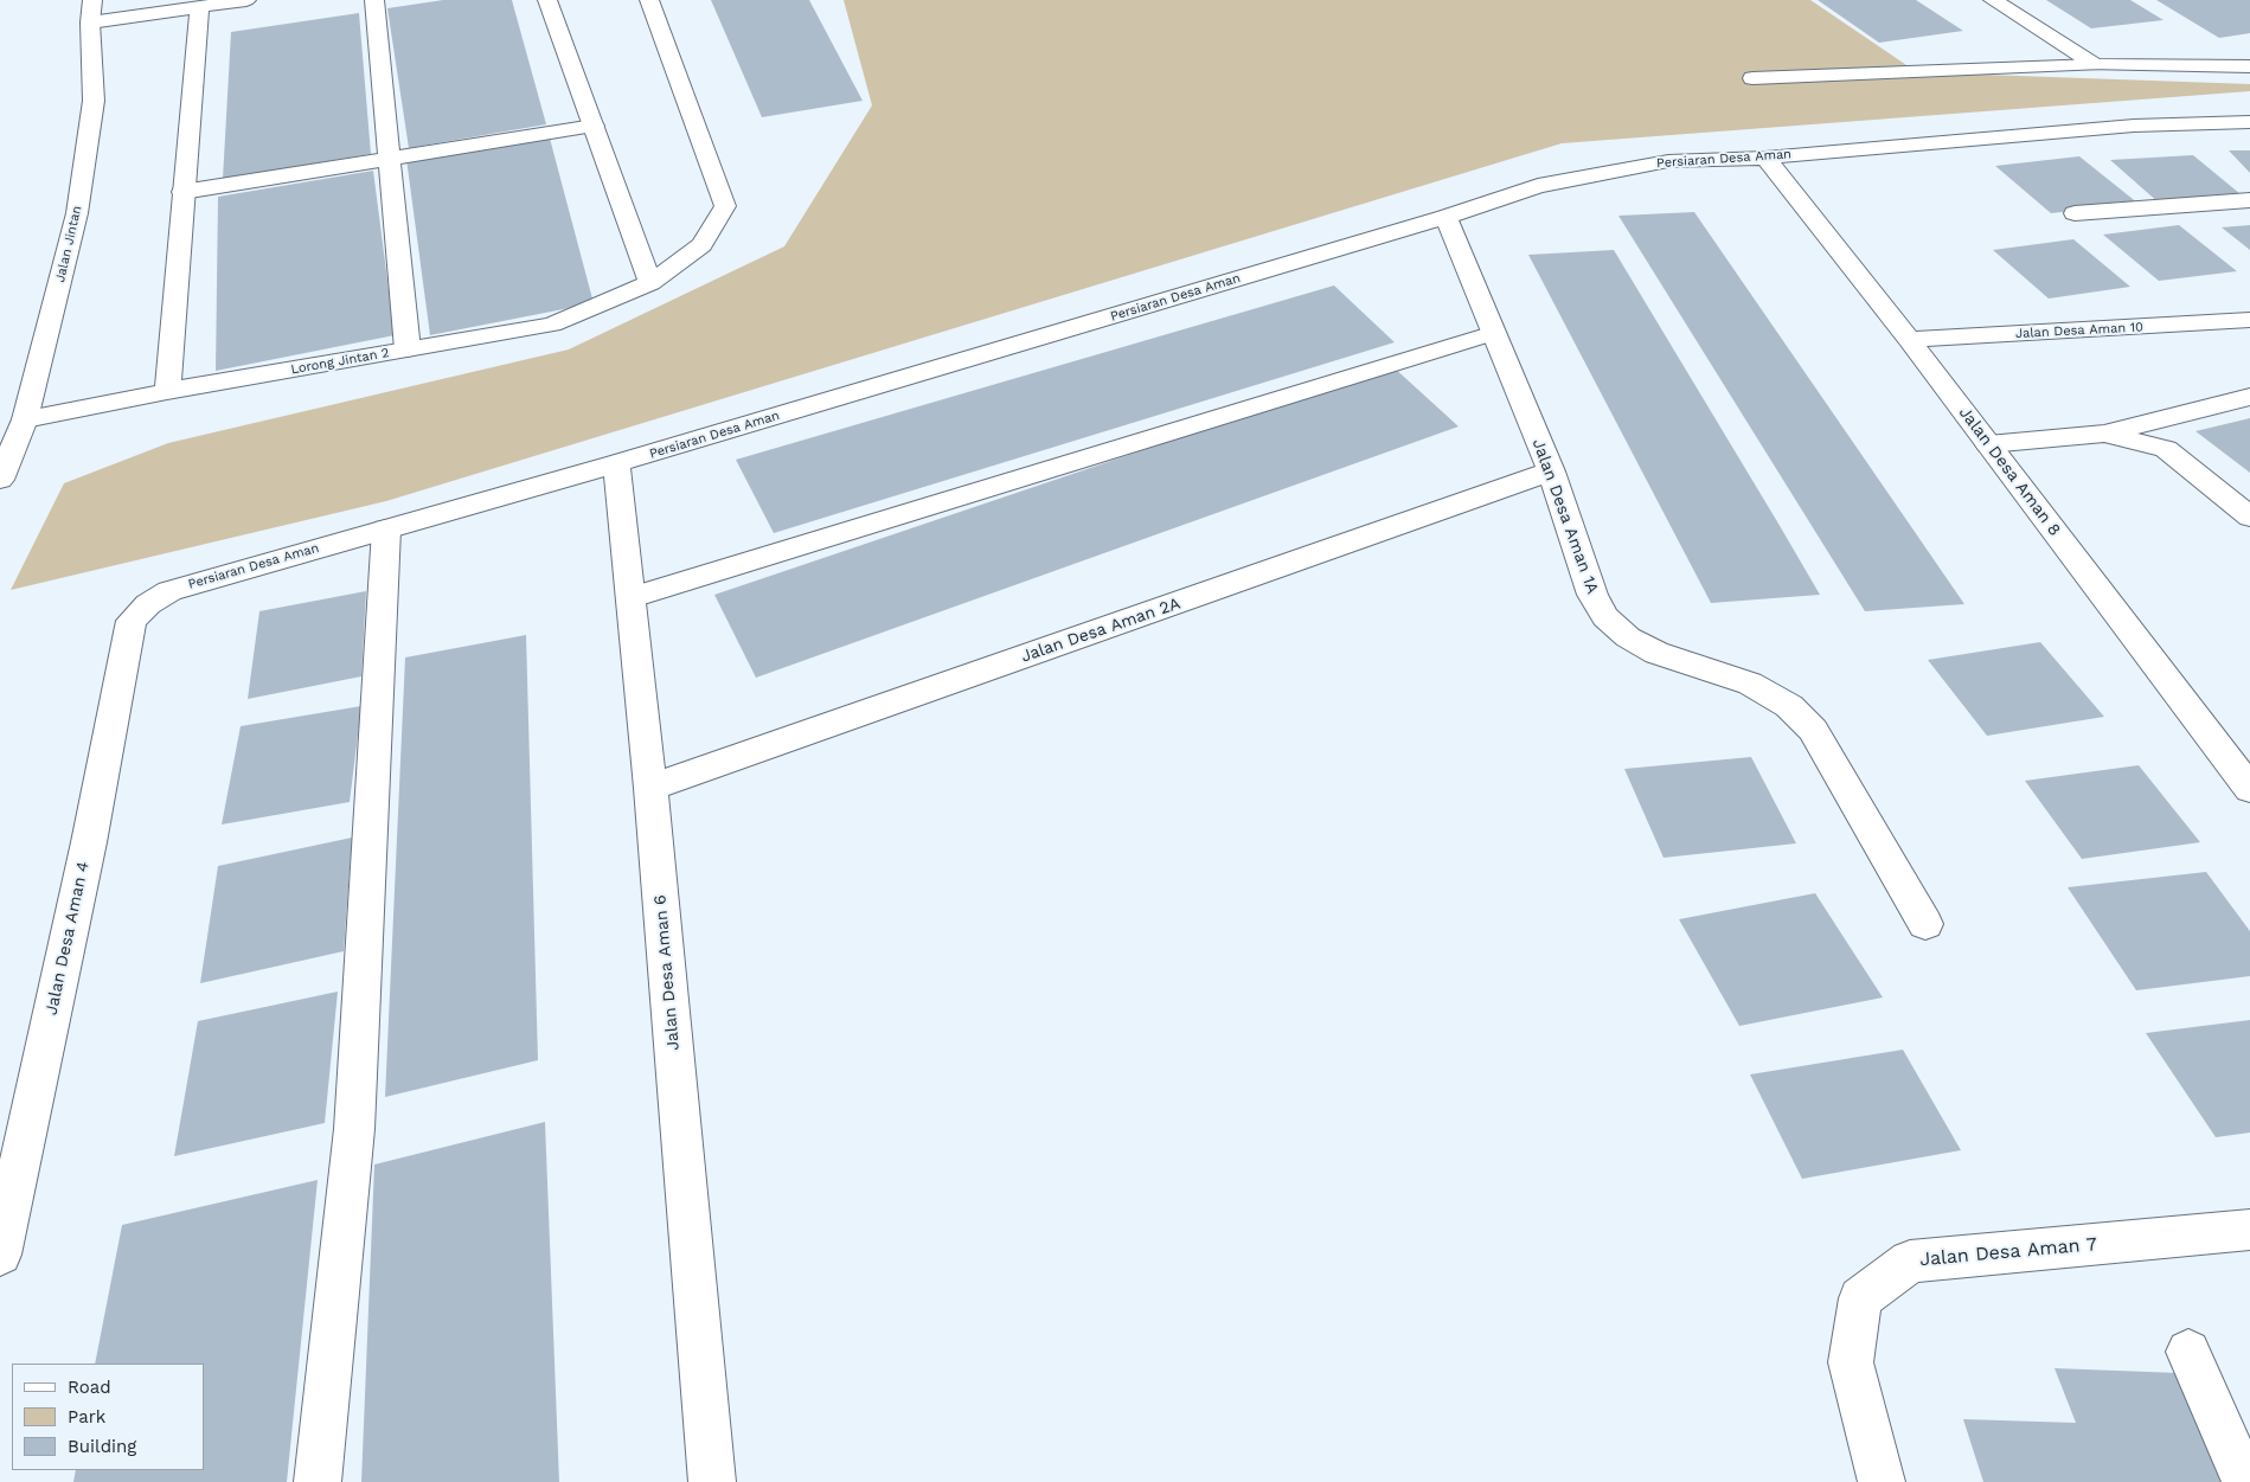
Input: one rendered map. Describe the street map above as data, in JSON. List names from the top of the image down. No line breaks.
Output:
{"streets":{"street":["Persiaran Desa Aman","Jalan Jintan","Jalan Desa Aman 10","Lorong Jintan 2","Jalan Desa Aman 8","Jalan Desa Aman 1A","Jalan Desa Aman 2A","Jalan Desa Aman 4","Jalan Desa Aman 6","Jalan Desa Aman 7"]},"crossings":[["Persiaran Desa Aman","Jalan Desa Aman 8"],["Persiaran Desa Aman","Jalan Desa Aman 1A"],["Persiaran Desa Aman","Jalan Desa Aman 4"],["Persiaran Desa Aman","Jalan Desa Aman 6"],["Jalan Jintan","Lorong Jintan 2"],["Jalan Desa Aman 10","Jalan Desa Aman 8"],["Jalan Desa Aman 1A","Jalan Desa Aman 2A"],["Jalan Desa Aman 2A","Jalan Desa Aman 6"]],"legend":["Road","Park","Building"]}
